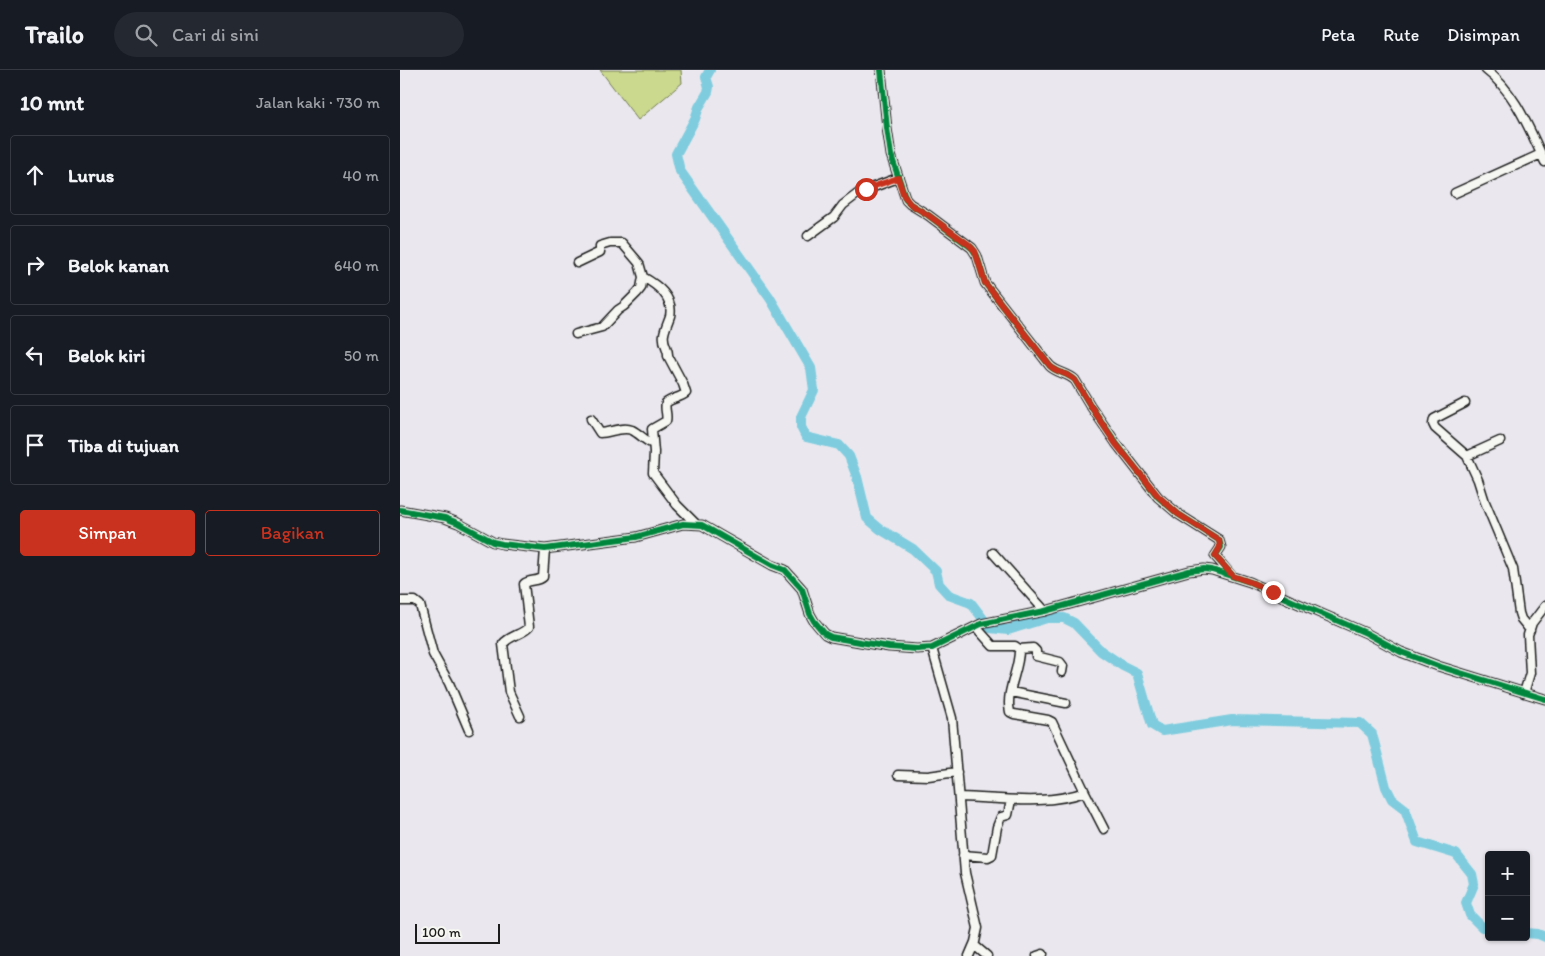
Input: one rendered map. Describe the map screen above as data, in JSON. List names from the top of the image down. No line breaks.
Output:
{"scale_bar":"100 m","page":{"header":"Trailo","search":"Cari di sini","nav":["Peta","Rute","Disimpan"],"heading":["10 mnt","Jalan kaki · 730 m"],"list":[["Lurus","40 m"],["Belok kanan","640 m"],["Belok kiri","50 m"],"Tiba di tujuan"],"buttons":["Simpan","Bagikan"],"map_buttons":["+","−"],"scale":"100 m"}}
